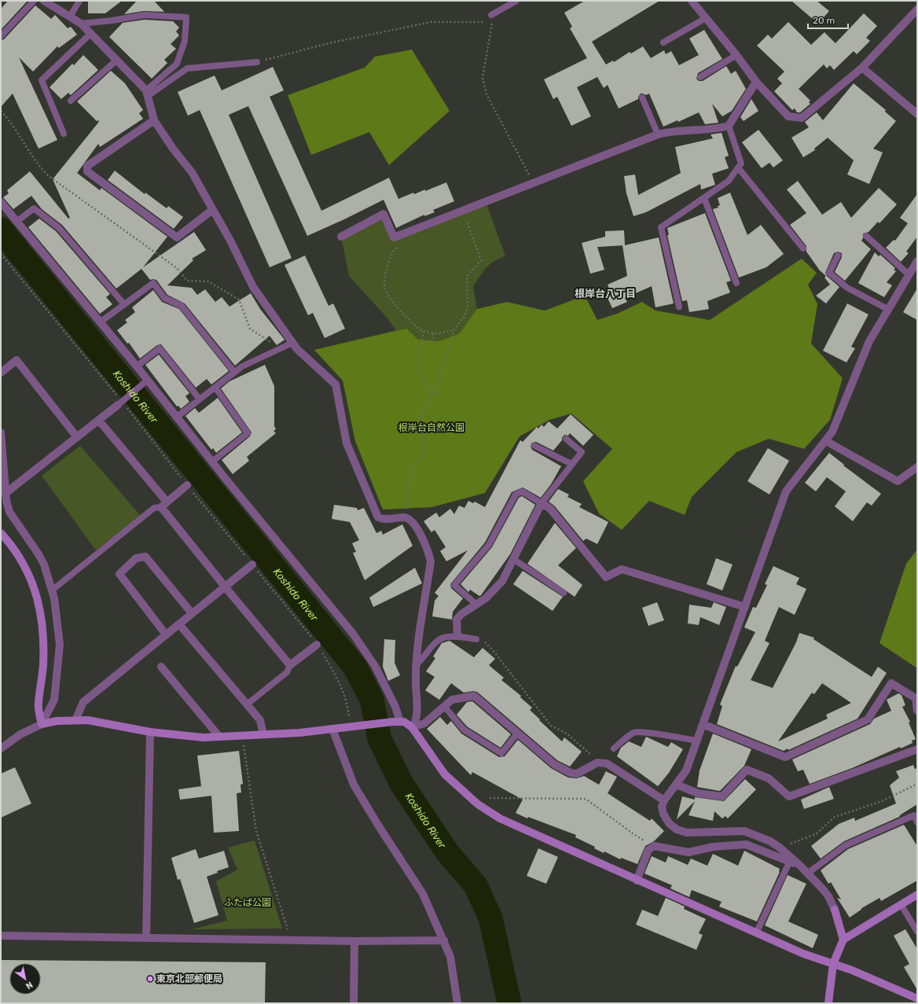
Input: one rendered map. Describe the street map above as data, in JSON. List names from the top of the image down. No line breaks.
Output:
{"districts":["根岸台八丁目"],"water":["Koshido River"],"parks":["根岸台自然公園","ふたば公園"],"places":["東京北部郵便局"],"scale_bar":"20 m","north":"bottom right"}
